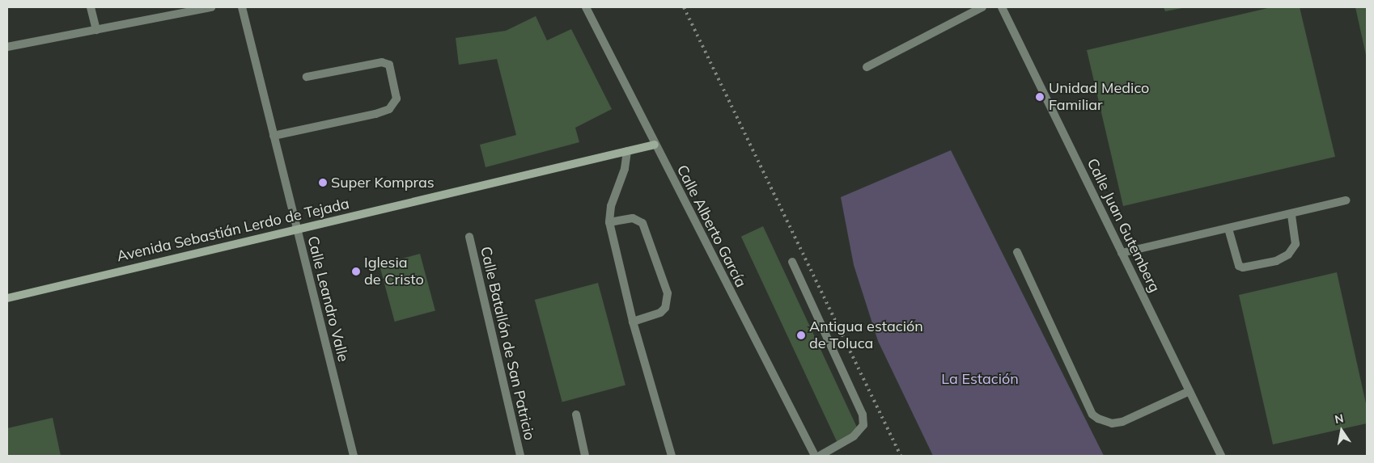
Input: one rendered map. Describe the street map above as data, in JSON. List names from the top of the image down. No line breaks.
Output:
{"streets":{"main road":["Avenida Sebastián Lerdo de Tejada"],"street":["Calle Juan Gutemberg","Calle Alberto García","Calle Leandro Valle","Calle Batallón de San Patricio"]},"crossings":[["Calle Alberto García","Avenida Sebastián Lerdo de Tejada"],["Avenida Sebastián Lerdo de Tejada","Calle Leandro Valle"]],"parks":["La Estación"],"places":["Unidad Medico Familiar","Super Kompras","Iglesia de Cristo","Antigua estación de Toluca"],"north":"top"}
